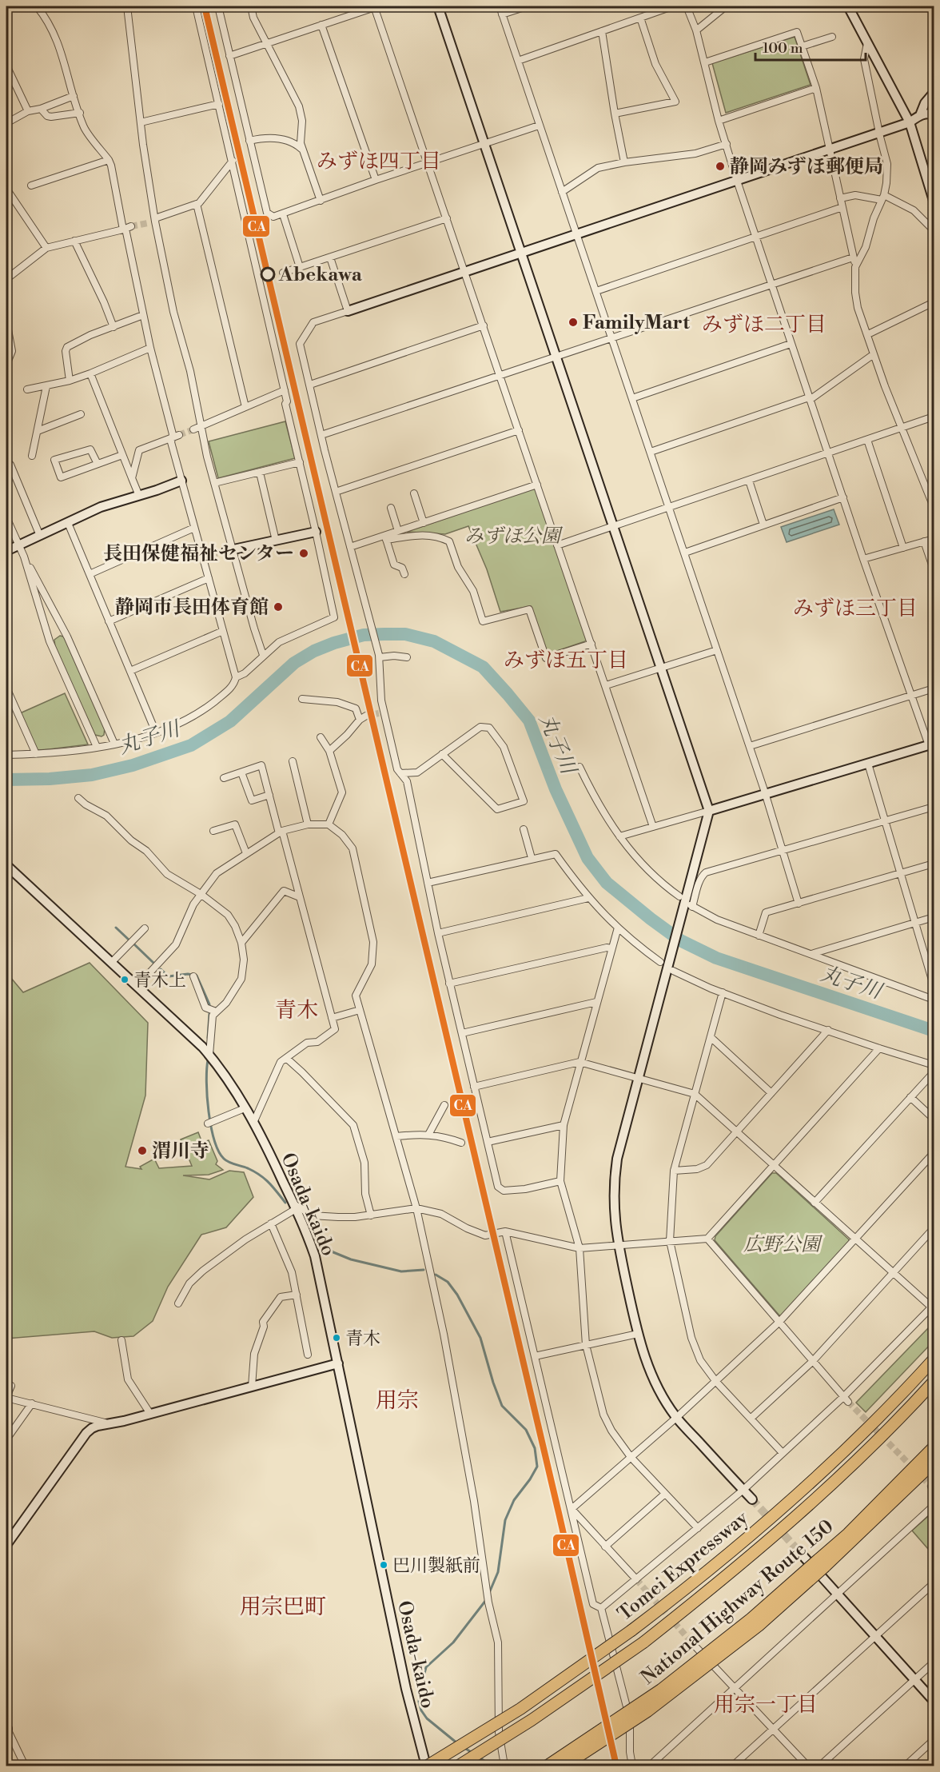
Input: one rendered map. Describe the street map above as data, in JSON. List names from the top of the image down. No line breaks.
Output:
{"streets":{"highway":["Tomei Expressway","National Highway Route 150"],"street":["Osada-kaido"]},"crossings":[["Osada-kaido","Tomei Expressway"]],"districts":["みずほ四丁目","みずほ二丁目","みずほ三丁目","みずほ五丁目","青木","用宗","用宗巴町","用宗一丁目"],"water":["丸子川"],"parks":["みずほ公園","広野公園"],"places":["静岡みずほ郵便局","Abekawa","FamilyMart","長田保健福祉センター","静岡市長田体育館","青木上","渭川寺","青木","巴川製紙前"],"lines":["transit line CA"],"scale_bar":"100 m"}
